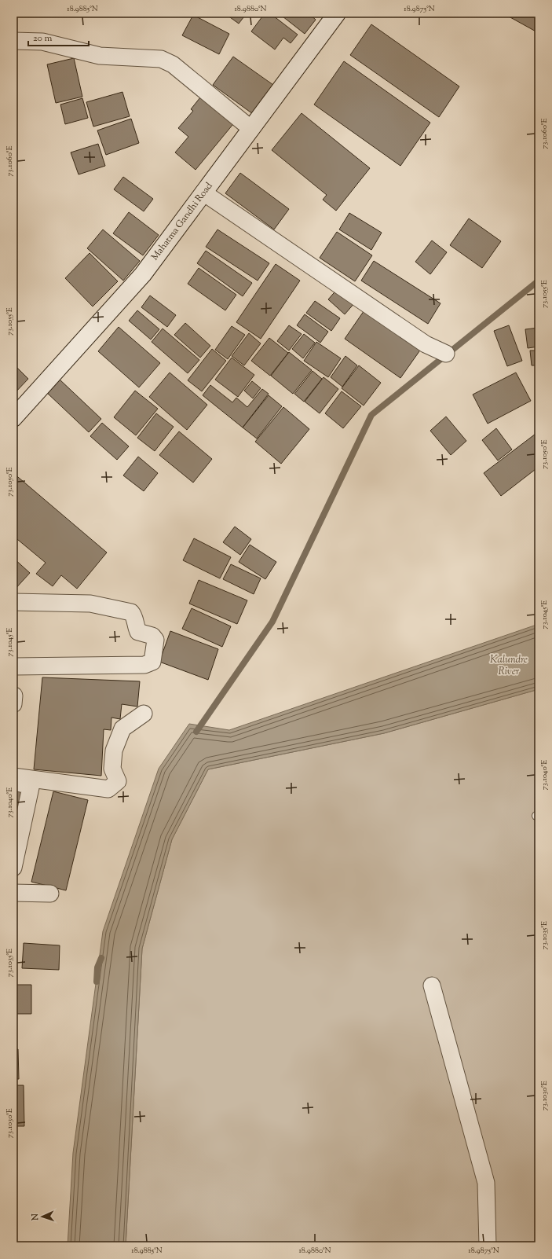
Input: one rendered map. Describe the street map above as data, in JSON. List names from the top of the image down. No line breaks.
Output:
{"streets":{"main road":["Mahatma Gandhi Road"]},"water":["Kalundre River"],"scale_bar":"20 m","north":"left","coordinates":["18.9885°N","18.9880°N","18.9875°N","73.1060°E","73.1055°E","73.1050°E","73.1045°E","73.1040°E","73.1035°E","73.1030°E"]}
